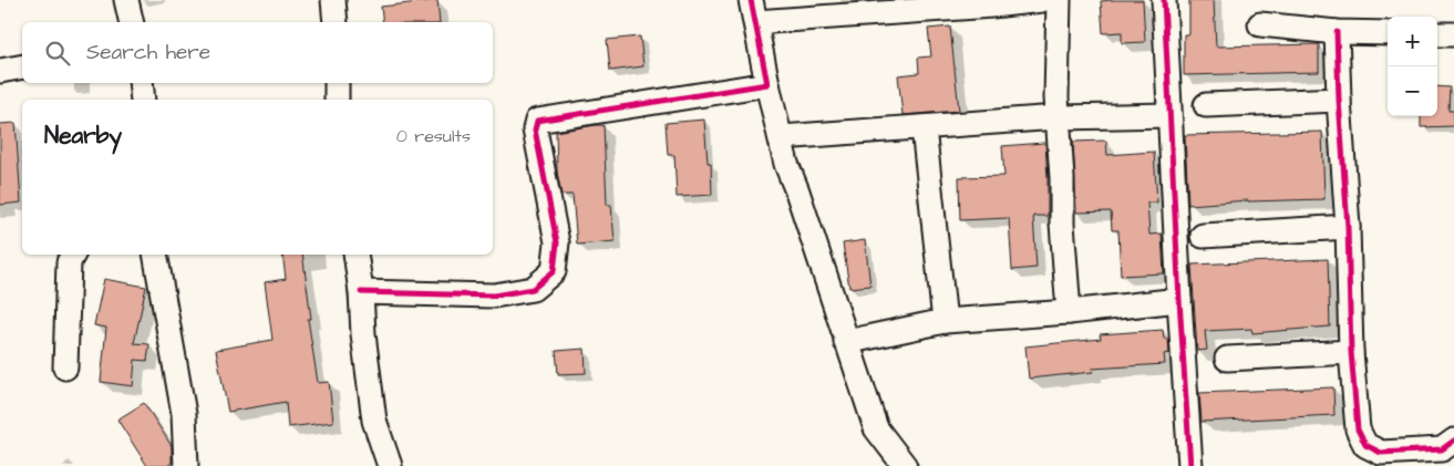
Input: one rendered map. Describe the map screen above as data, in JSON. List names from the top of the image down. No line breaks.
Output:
{"page":{"map_buttons":["+","−"],"search":"Search here","heading":["Nearby","0 results"]}}
